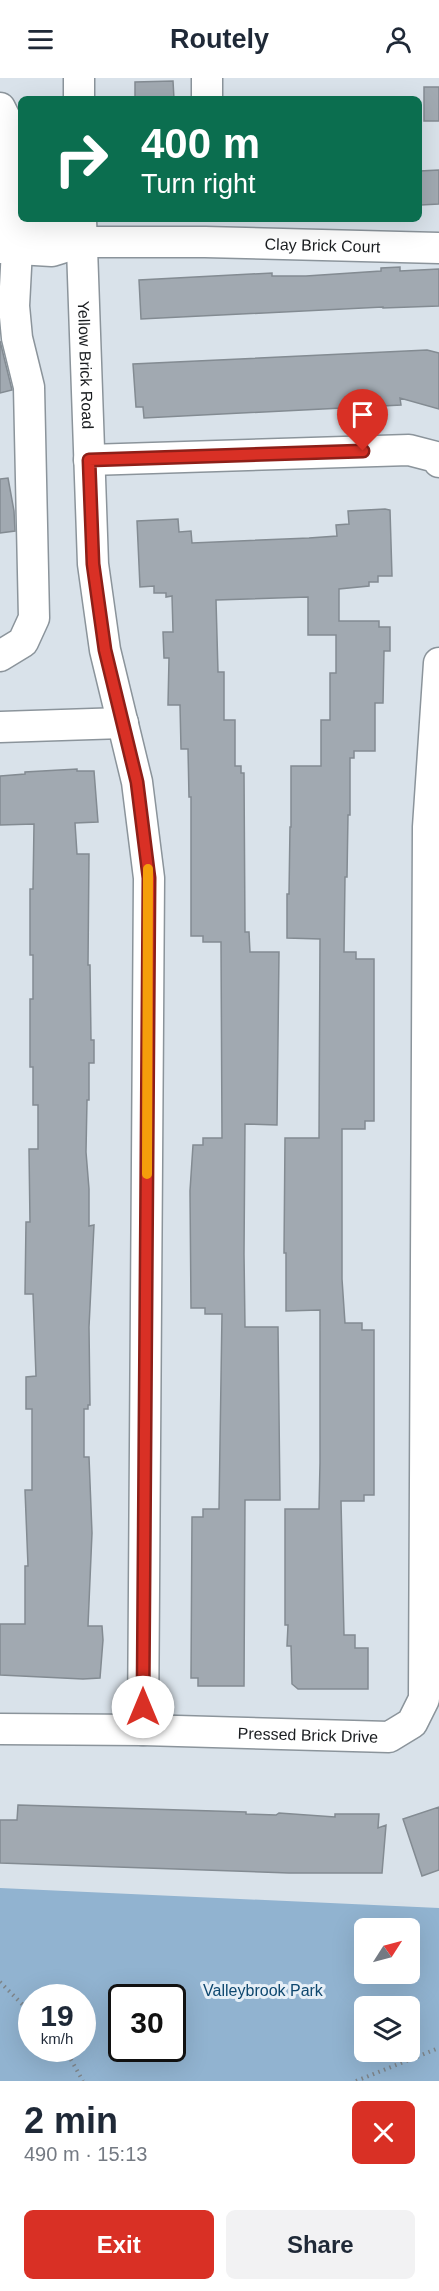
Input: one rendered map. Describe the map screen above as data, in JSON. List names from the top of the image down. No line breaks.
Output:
{"streets":{"street":["Clay Brick Court","Yellow Brick Road","Pressed Brick Drive"]},"crossings":[["Clay Brick Court","Yellow Brick Road"],["Yellow Brick Road","Pressed Brick Drive"]],"parks":["Valleybrook Park"],"north":"top right","page":{"header":"Routely","turn":["400 m","Turn right"],"speed":"19 km/h","limit":"30","heading":["2 min","490 m · 15:13"],"buttons":["Exit","Share"]}}
